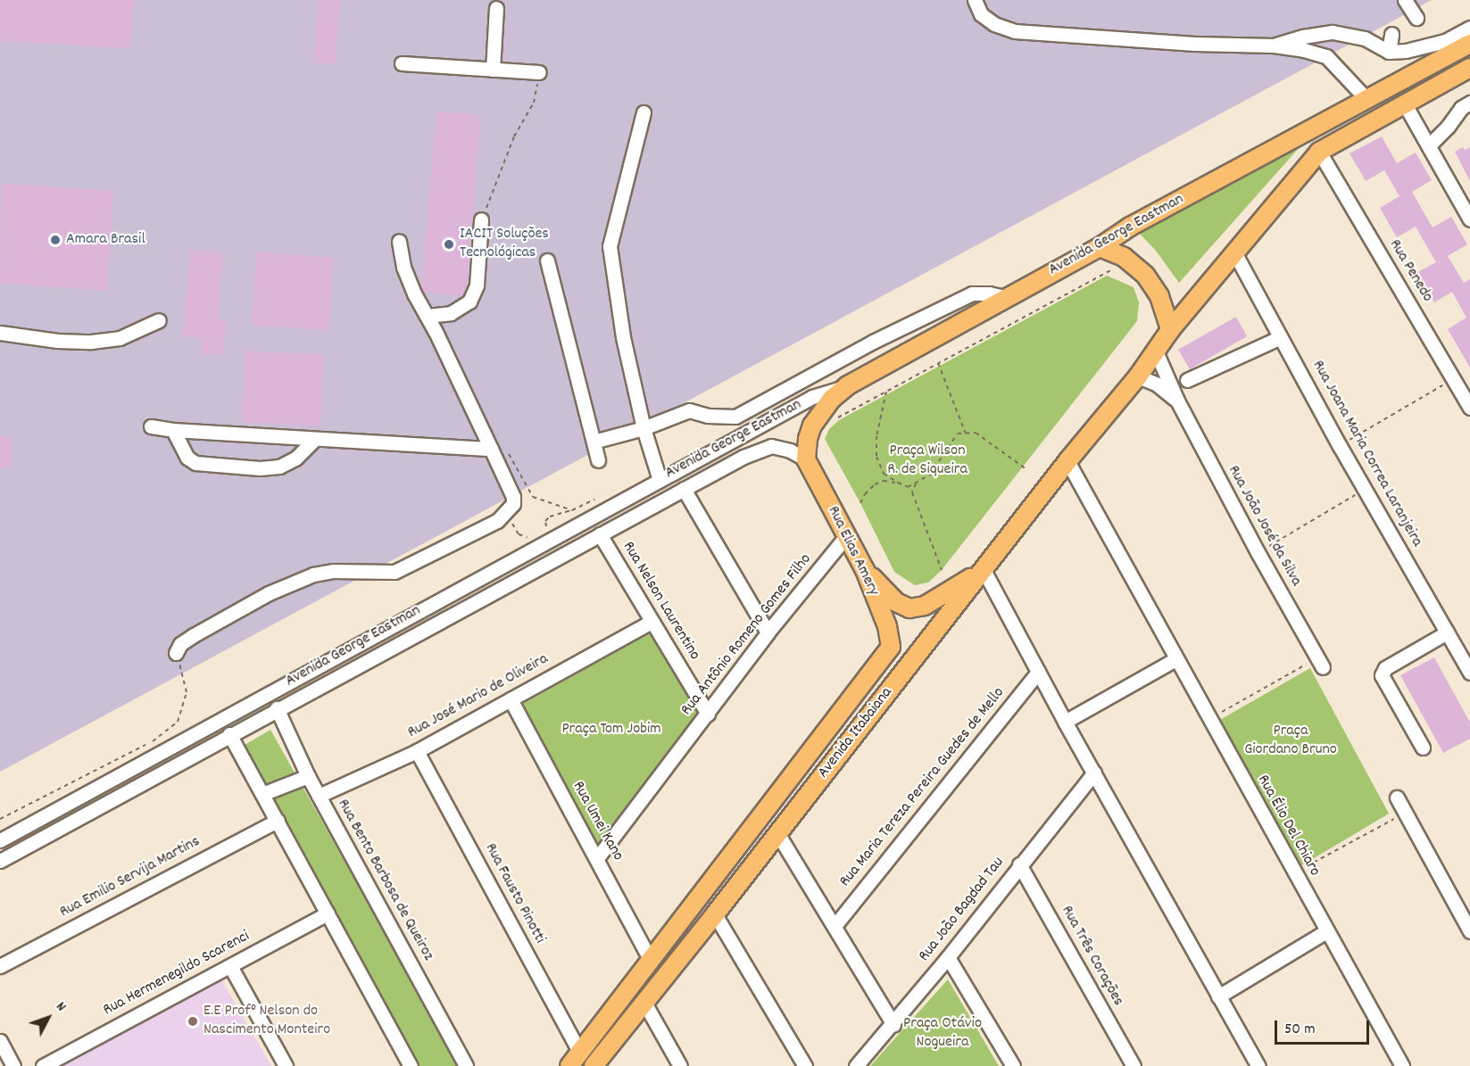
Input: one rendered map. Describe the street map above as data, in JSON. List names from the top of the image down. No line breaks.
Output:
{"streets":{"main road":["Avenida George Eastman","Rua Elias Amery","Avenida Itabaiana"],"street":["Rua Penedo","Rua Joana Maria Correa Laranjeira","Rua João José da Silva","Rua Nelson Laurentino","Rua Antônio Romeno Gomes Filho","Rua José Mario de Oliveira","Rua Maria Tereza Pereira Guedes de Mello","Rua Umei Kano","Rua Élio Del Chiaro","Rua Emilio Servija Martins","Rua Bento Barbosa de Queiroz","Rua Fausto Pinotti","Rua João Bagdad Tau","Rua Três Corações","Rua Hermenegildo Scarenci"]},"crossings":[["Avenida George Eastman","Rua Elias Amery"],["Avenida George Eastman","Rua Nelson Laurentino"],["Avenida George Eastman","Rua Bento Barbosa de Queiroz"],["Rua João José da Silva","Avenida Itabaiana"],["Rua Elias Amery","Rua Antônio Romeno Gomes Filho"],["Rua Elias Amery","Avenida Itabaiana"],["Rua Nelson Laurentino","Rua Antônio Romeno Gomes Filho"],["Rua Nelson Laurentino","Rua José Mario de Oliveira"],["Rua Antônio Romeno Gomes Filho","Rua Umei Kano"],["Rua José Mario de Oliveira","Rua Umei Kano"],["Rua José Mario de Oliveira","Rua Bento Barbosa de Queiroz"],["Rua José Mario de Oliveira","Rua Fausto Pinotti"],["Avenida Itabaiana","Rua Umei Kano"],["Avenida Itabaiana","Rua Élio Del Chiaro"],["Avenida Itabaiana","Rua Fausto Pinotti"],["Rua João Bagdad Tau","Rua Três Corações"]],"parks":["Praça Wilson R. de Siqueira","Praça Tom Jobim","Praça Giordano Bruno","Praça Otávio Nogueira"],"places":["Amara Brasil","IACIT Soluções Tecnológicas","E.E Prof° Nelson do Nascimento Monteiro"],"scale_bar":"50 m","north":"top right"}
